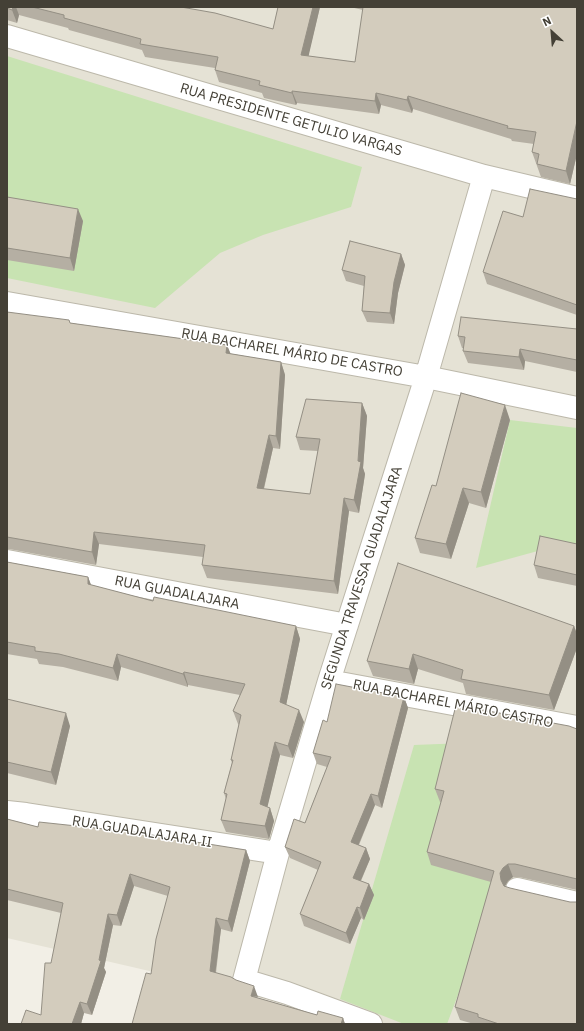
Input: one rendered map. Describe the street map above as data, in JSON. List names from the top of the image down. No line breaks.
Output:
{"streets":{"street":["RUA PRESIDENTE GETULIO VARGAS","RUA BACHAREL MÁRIO DE CASTRO","SEGUNDA TRAVESSA GUADALAJARA","RUA GUADALAJARA","RUA BACHAREL MÁRIO CASTRO","RUA GUADALAJARA II"]},"crossings":[["RUA PRESIDENTE GETULIO VARGAS","SEGUNDA TRAVESSA GUADALAJARA"],["RUA BACHAREL MÁRIO DE CASTRO","SEGUNDA TRAVESSA GUADALAJARA"],["SEGUNDA TRAVESSA GUADALAJARA","RUA GUADALAJARA"],["SEGUNDA TRAVESSA GUADALAJARA","RUA BACHAREL MÁRIO CASTRO"],["SEGUNDA TRAVESSA GUADALAJARA","RUA GUADALAJARA II"]],"north":"top left"}
